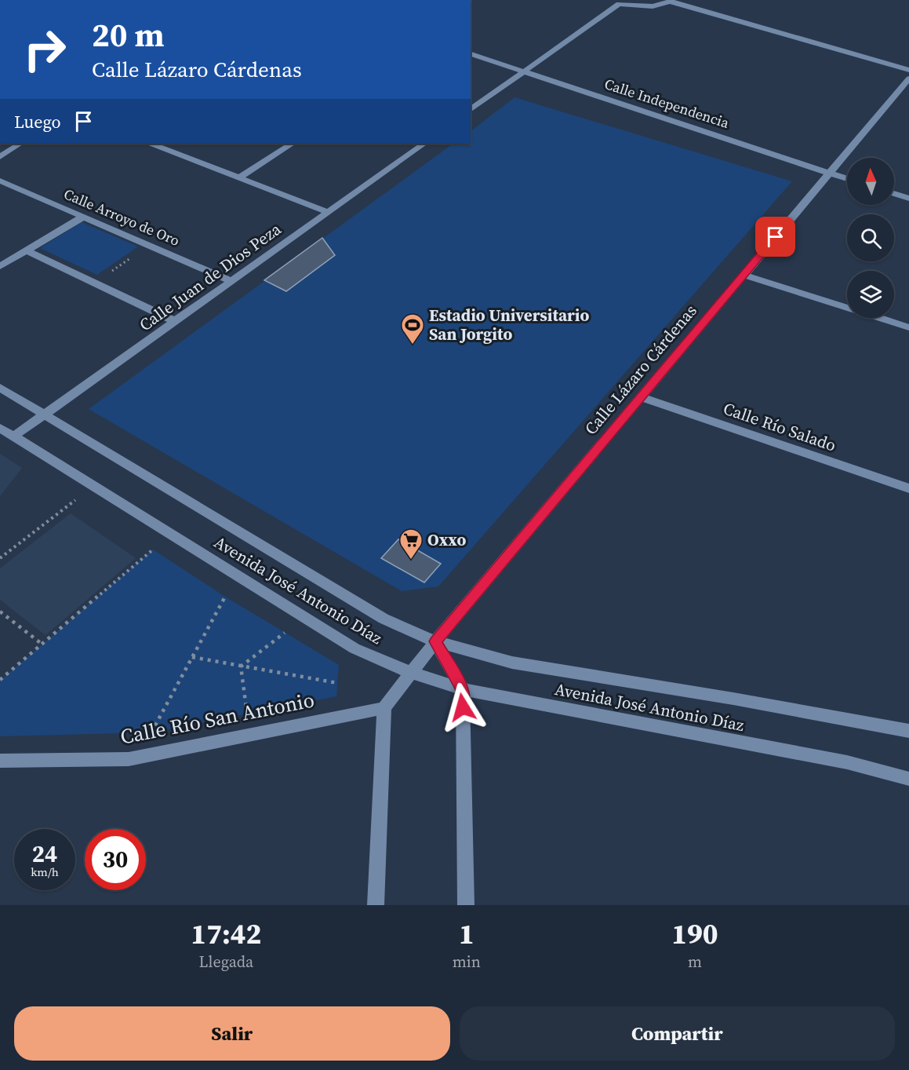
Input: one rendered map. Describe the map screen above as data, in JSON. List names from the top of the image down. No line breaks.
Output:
{"streets":{"street":["Calle Independencia","Calle Arroyo de Oro","Calle Juan de Dios Peza","Calle Lázaro Cárdenas","Calle Río Salado","Avenida José Antonio Díaz","Calle Río San Antonio"]},"crossings":[["Calle Independencia","Calle Lázaro Cárdenas"],["Calle Arroyo de Oro","Calle Juan de Dios Peza"],["Calle Juan de Dios Peza","Avenida José Antonio Díaz"],["Calle Lázaro Cárdenas","Calle Río Salado"],["Calle Lázaro Cárdenas","Avenida José Antonio Díaz"],["Calle Lázaro Cárdenas","Calle Río San Antonio"]],"places":{"sports":["Estadio Universitario San Jorgito"],"supermarket":["Oxxo"]},"north":"top","page":{"turn":["20 m","Calle Lázaro Cárdenas"],"then":"Luego","speed":"24 km/h","limit":"30","eta":["17:42","Llegada","1","min","190","m"],"buttons":["Salir","Compartir"]}}
